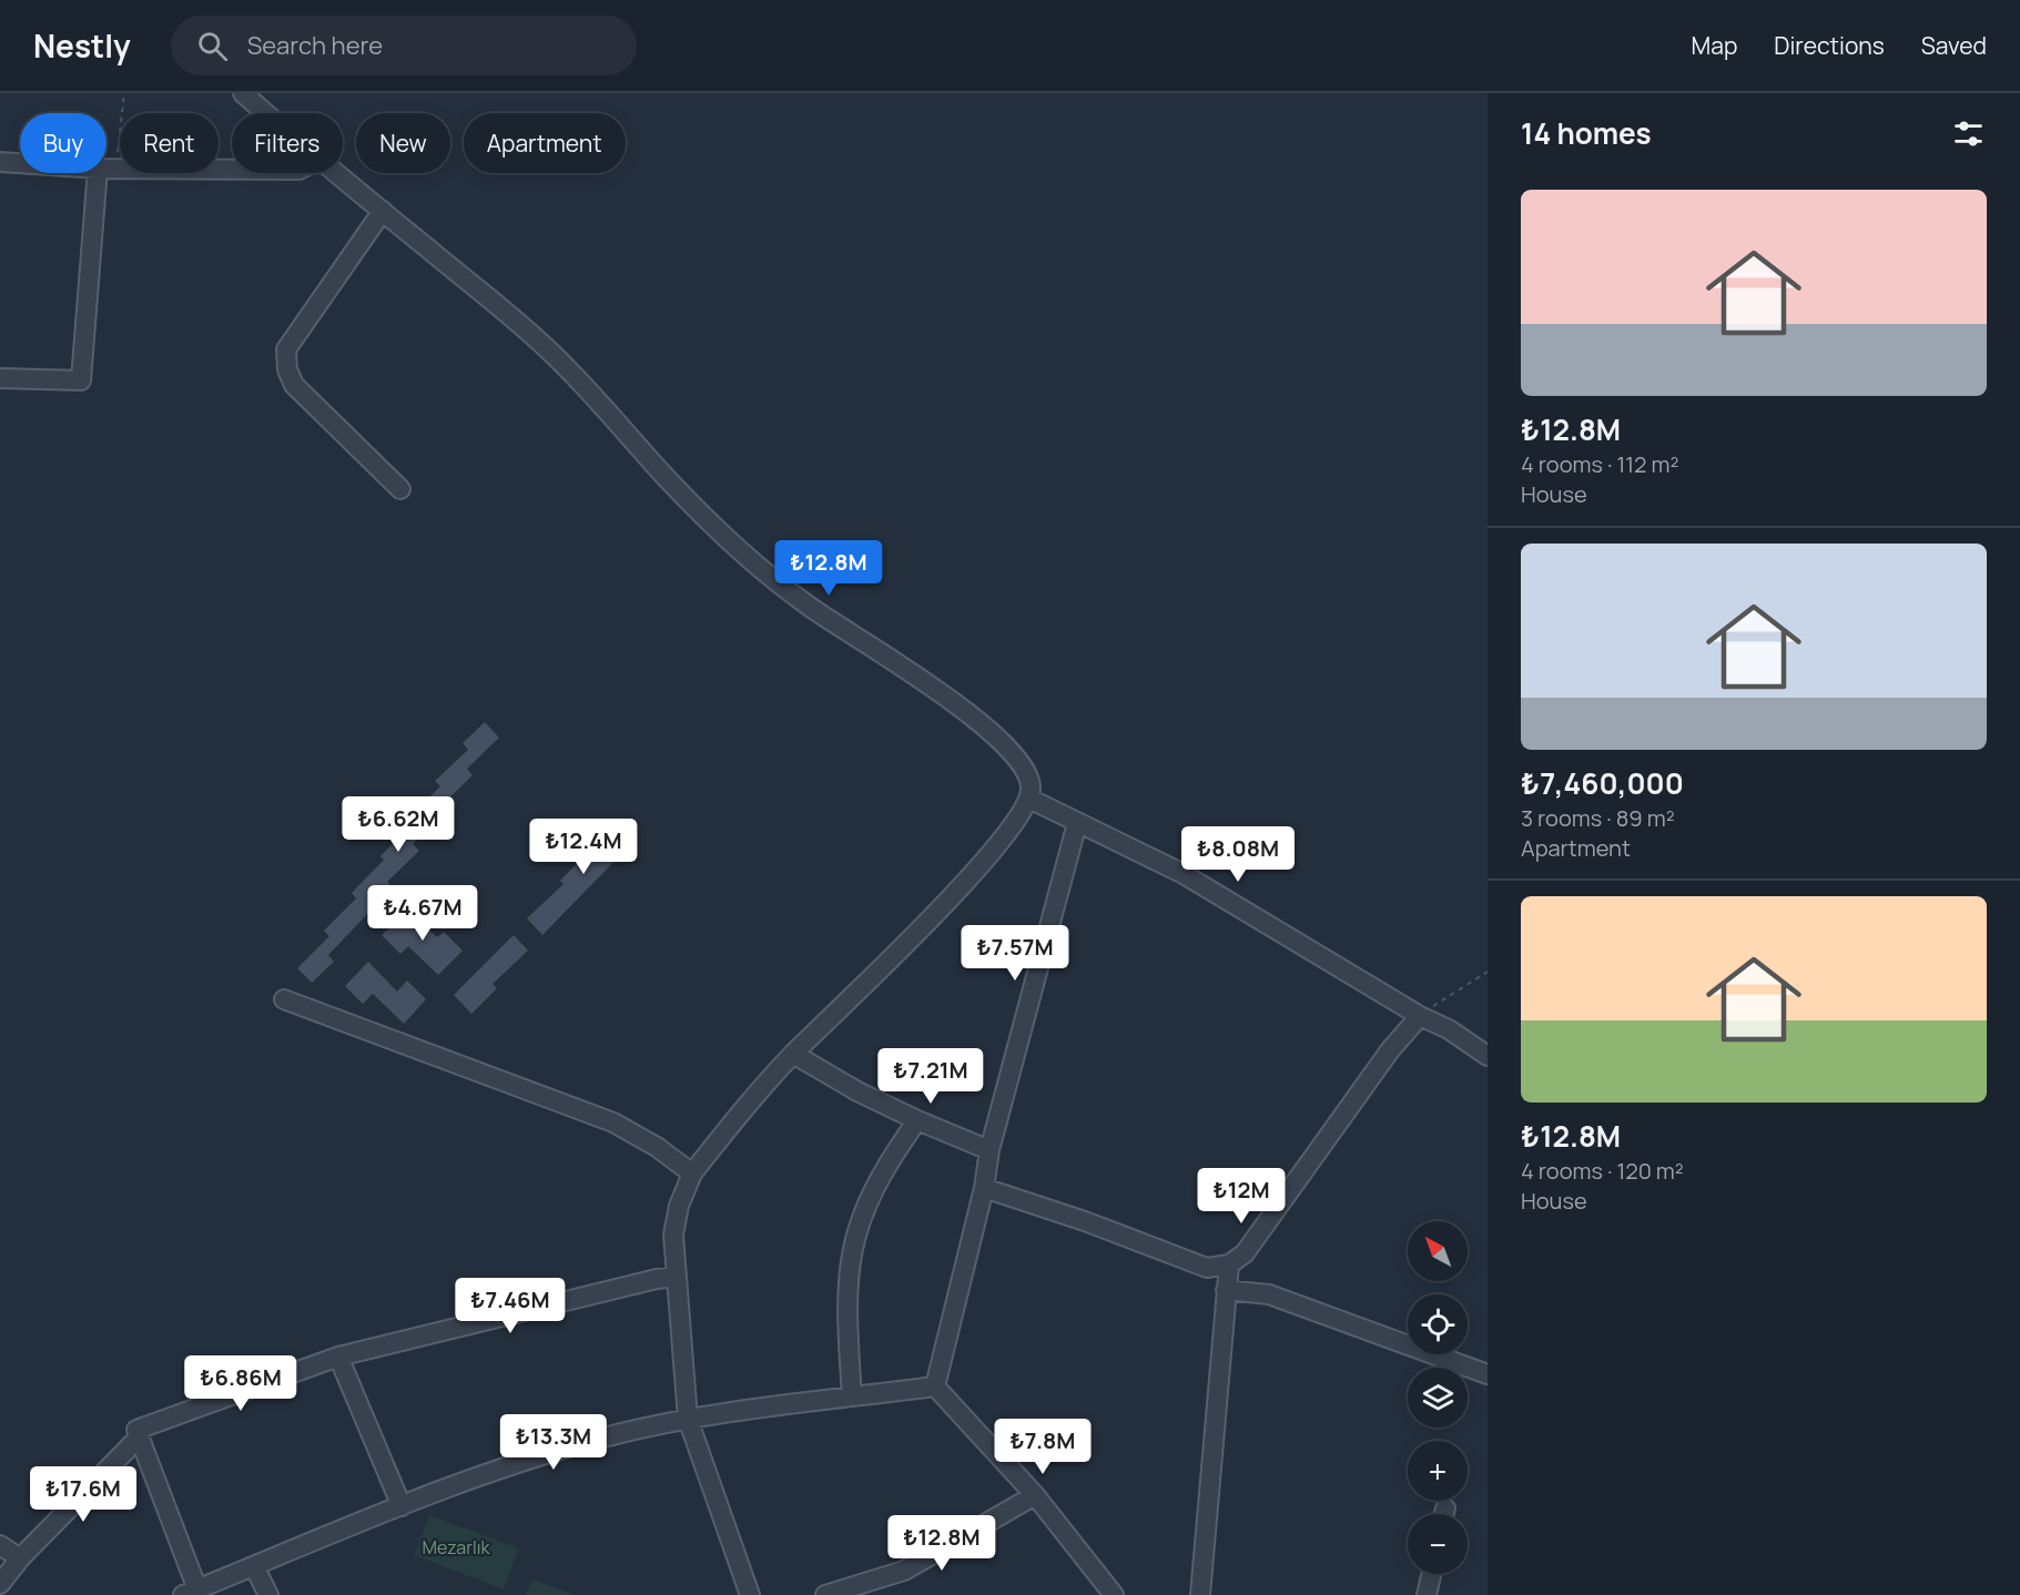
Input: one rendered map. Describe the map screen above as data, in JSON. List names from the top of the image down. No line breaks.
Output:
{"parks":["Mezarlık"],"north":"top left","page":{"header":"Nestly","search":"Search here","nav":["Map","Directions","Saved"],"heading":"14 homes","chip":["Buy","Rent","Filters","New","Apartment"],"list":[{"name":"₺12.8M","note":"4 rooms · 112 m² · House"},{"name":"₺7,460,000","note":"3 rooms · 89 m² · Apartment"},{"name":"₺12.8M","note":"4 rooms · 120 m² · House"}],"price":["₺12.8M","₺6.62M","₺12.4M","₺8.08M","₺4.67M","₺7.57M","₺7.21M","₺12M","₺7.46M","₺6.86M","₺13.3M","₺7.8M","₺17.6M","₺12.8M"],"map_buttons":["+","−"]}}
